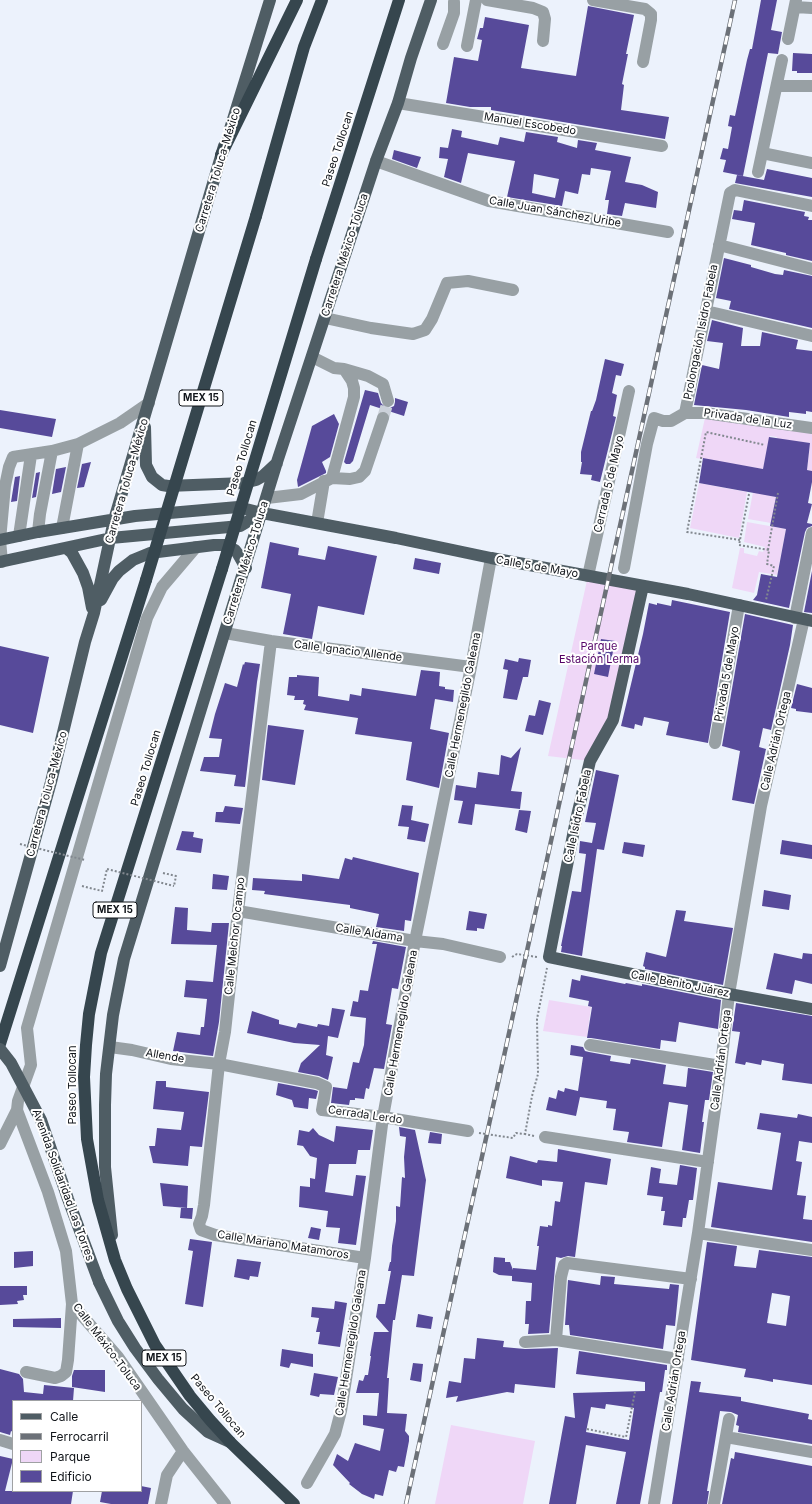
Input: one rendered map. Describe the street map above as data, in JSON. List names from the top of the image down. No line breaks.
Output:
{"streets":{"highway":["Paseo Tollocan","MEX 15"],"main road":["Carretera Toluca-México","Carretera México-Toluca","Calle 5 de Mayo","Calle Isidro Fabela","Calle Benito Juárez","Avenida Solidaridad Las Torres"],"street":["Manuel Escobedo","Calle Juan Sánchez Uribe","Prolongación Isidro Fabela","Privada de la Luz","Cerrada 5 de Mayo","Calle Ignacio Allende","Privada 5 de Mayo","Calle Hermenegildo Galeana","Calle Adrián Ortega","Calle Aldama","Calle Melchor Ocampo","Allende","Cerrada Lerdo","Calle Mariano Matamoros","Calle México-Toluca"]},"crossings":[["Manuel Escobedo","Carretera México-Toluca"],["Paseo Tollocan","Carretera México-Toluca"],["Paseo Tollocan","Avenida Solidaridad Las Torres"],["Carretera Toluca-México","Calle 5 de Mayo"],["Calle Juan Sánchez Uribe","Carretera México-Toluca"],["Carretera México-Toluca","Calle 5 de Mayo"],["Carretera México-Toluca","Calle Ignacio Allende"],["Carretera México-Toluca","Allende"],["Prolongación Isidro Fabela","Privada de la Luz"],["Cerrada 5 de Mayo","Calle 5 de Mayo"],["Calle 5 de Mayo","Privada 5 de Mayo"],["Calle 5 de Mayo","Calle Hermenegildo Galeana"],["Calle 5 de Mayo","Calle Adrián Ortega"],["Calle 5 de Mayo","Calle Isidro Fabela"],["Calle Ignacio Allende","Calle Hermenegildo Galeana"],["Calle Ignacio Allende","Calle Melchor Ocampo"],["Calle Hermenegildo Galeana","Calle Aldama"],["Calle Hermenegildo Galeana","Cerrada Lerdo"],["Calle Hermenegildo Galeana","Calle Mariano Matamoros"],["Calle Adrián Ortega","Calle Benito Juárez"],["Calle Isidro Fabela","Calle Benito Juárez"],["Calle Aldama","Calle Melchor Ocampo"],["Calle Melchor Ocampo","Allende"],["Calle Melchor Ocampo","Cerrada Lerdo"],["Calle Melchor Ocampo","Calle Mariano Matamoros"],["Allende","Cerrada Lerdo"]],"parks":["Parque Estación Lerma"],"legend":["Calle","Ferrocarril","Parque","Edificio"]}
